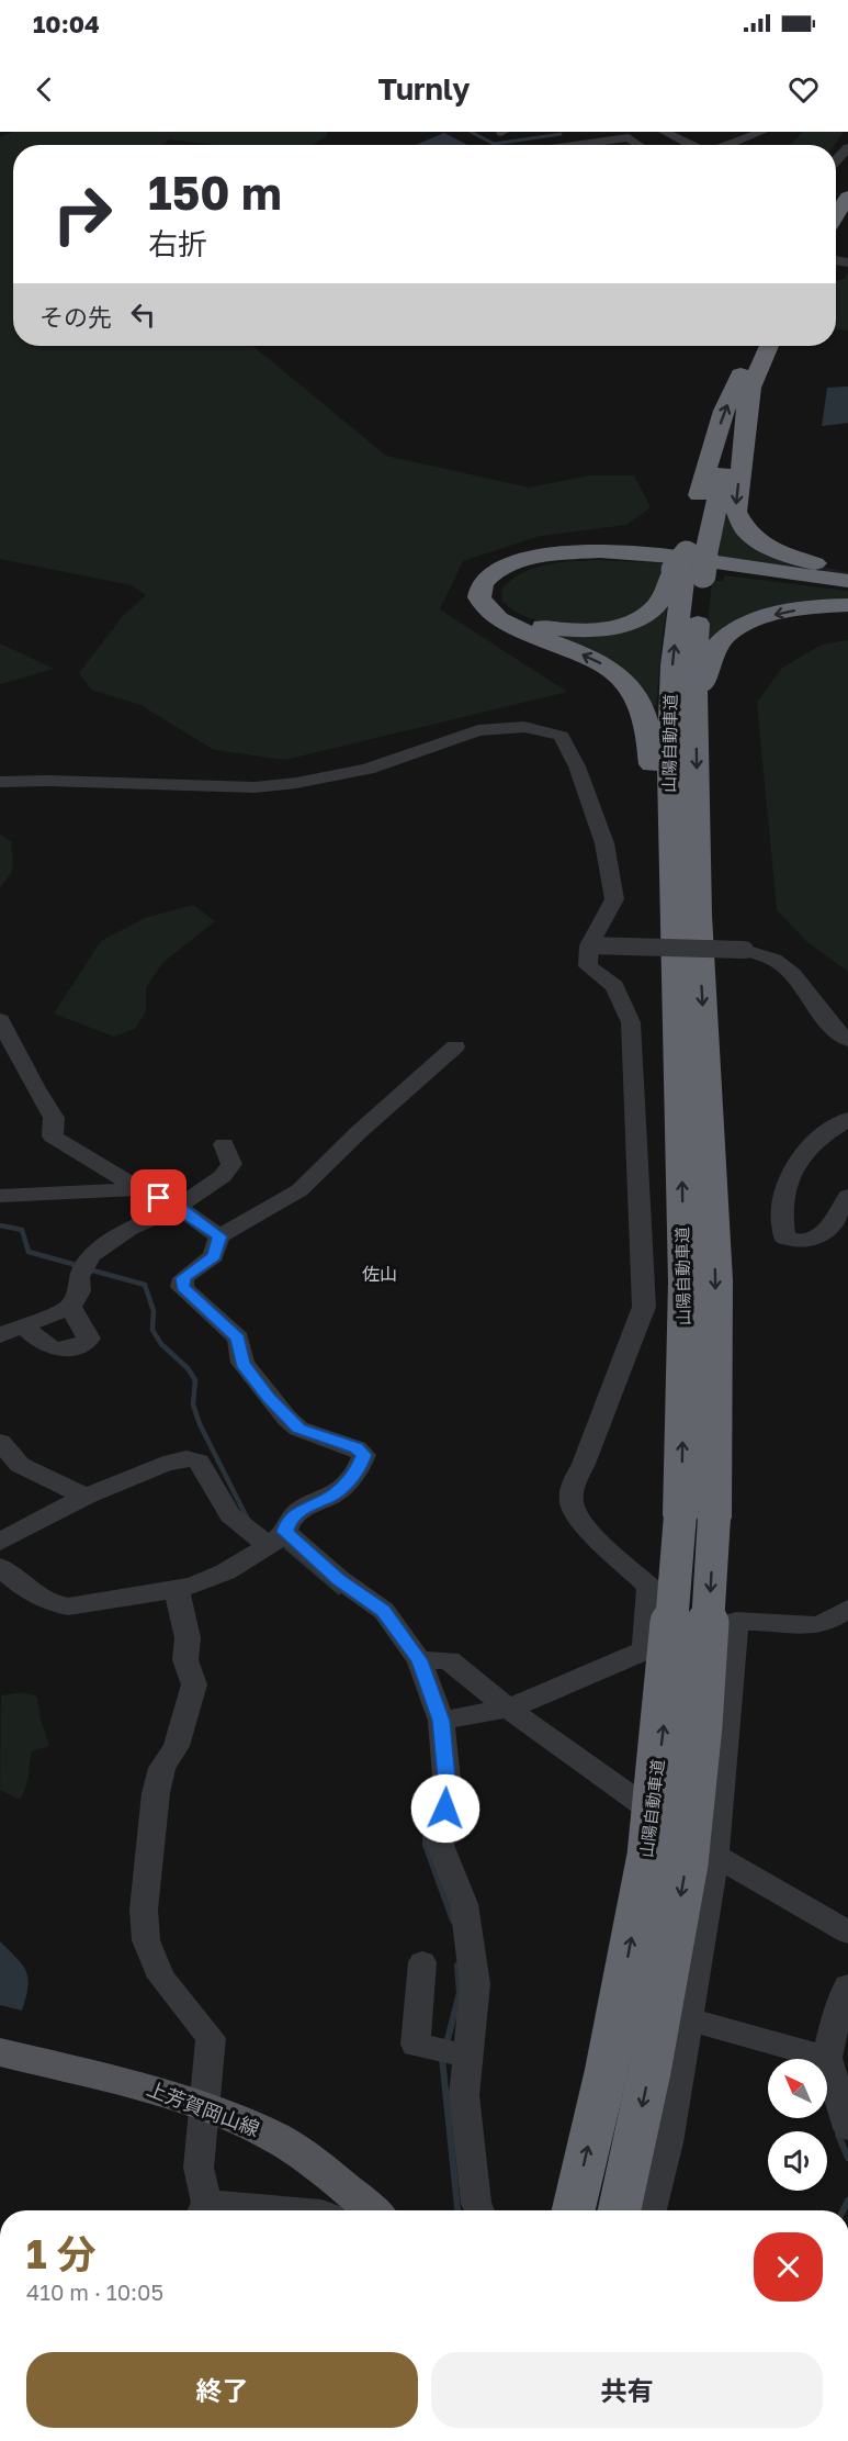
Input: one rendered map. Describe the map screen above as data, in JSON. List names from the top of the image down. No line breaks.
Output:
{"streets":{"highway":["山陽自動車道"],"main road":["上芳賀岡山線"]},"districts":["佐山"],"north":"top left","page":{"status":"10:04","header":"Turnly","turn":["150 m","右折"],"then":"その先","heading":["1 分","410 m · 10:05"],"buttons":["終了","共有"]}}
